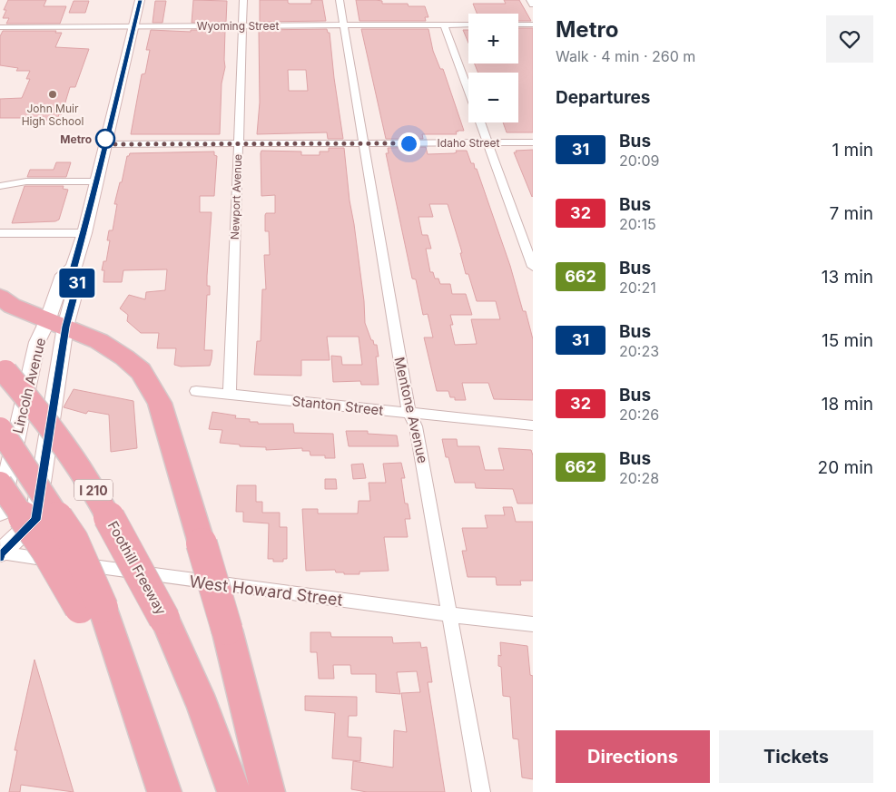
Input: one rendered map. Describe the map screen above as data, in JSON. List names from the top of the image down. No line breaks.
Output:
{"streets":{"highway":["I 210","Foothill Freeway"],"main road":["Lincoln Avenue"],"street":["Wyoming Street","Idaho Street","Newport Avenue","Stanton Street","Mentone Avenue","West Howard Street"]},"crossings":[["Wyoming Street","Newport Avenue"],["Wyoming Street","Lincoln Avenue"],["Wyoming Street","Mentone Avenue"],["Idaho Street","Newport Avenue"],["Idaho Street","Lincoln Avenue"],["Idaho Street","Mentone Avenue"],["Newport Avenue","Stanton Street"],["Lincoln Avenue","West Howard Street"],["Stanton Street","Mentone Avenue"],["Mentone Avenue","West Howard Street"]],"places":["John Muir High School","Metro"],"lines":["bus line 31"],"page":{"on_map":"31","heading":[["Metro","Walk · 4 min · 260 m"],"Departures"],"map_buttons":["+","−"],"list":[{"mark":"31","name":"Bus","note":"20:09","value":"1 min"},{"mark":"32","name":"Bus","note":"20:15","value":"7 min"},{"mark":"662","name":"Bus","note":"20:21","value":"13 min"},{"mark":"31","name":"Bus","note":"20:23","value":"15 min"},{"mark":"32","name":"Bus","note":"20:26","value":"18 min"},{"mark":"662","name":"Bus","note":"20:28","value":"20 min"}],"buttons":["Directions","Tickets"]}}
